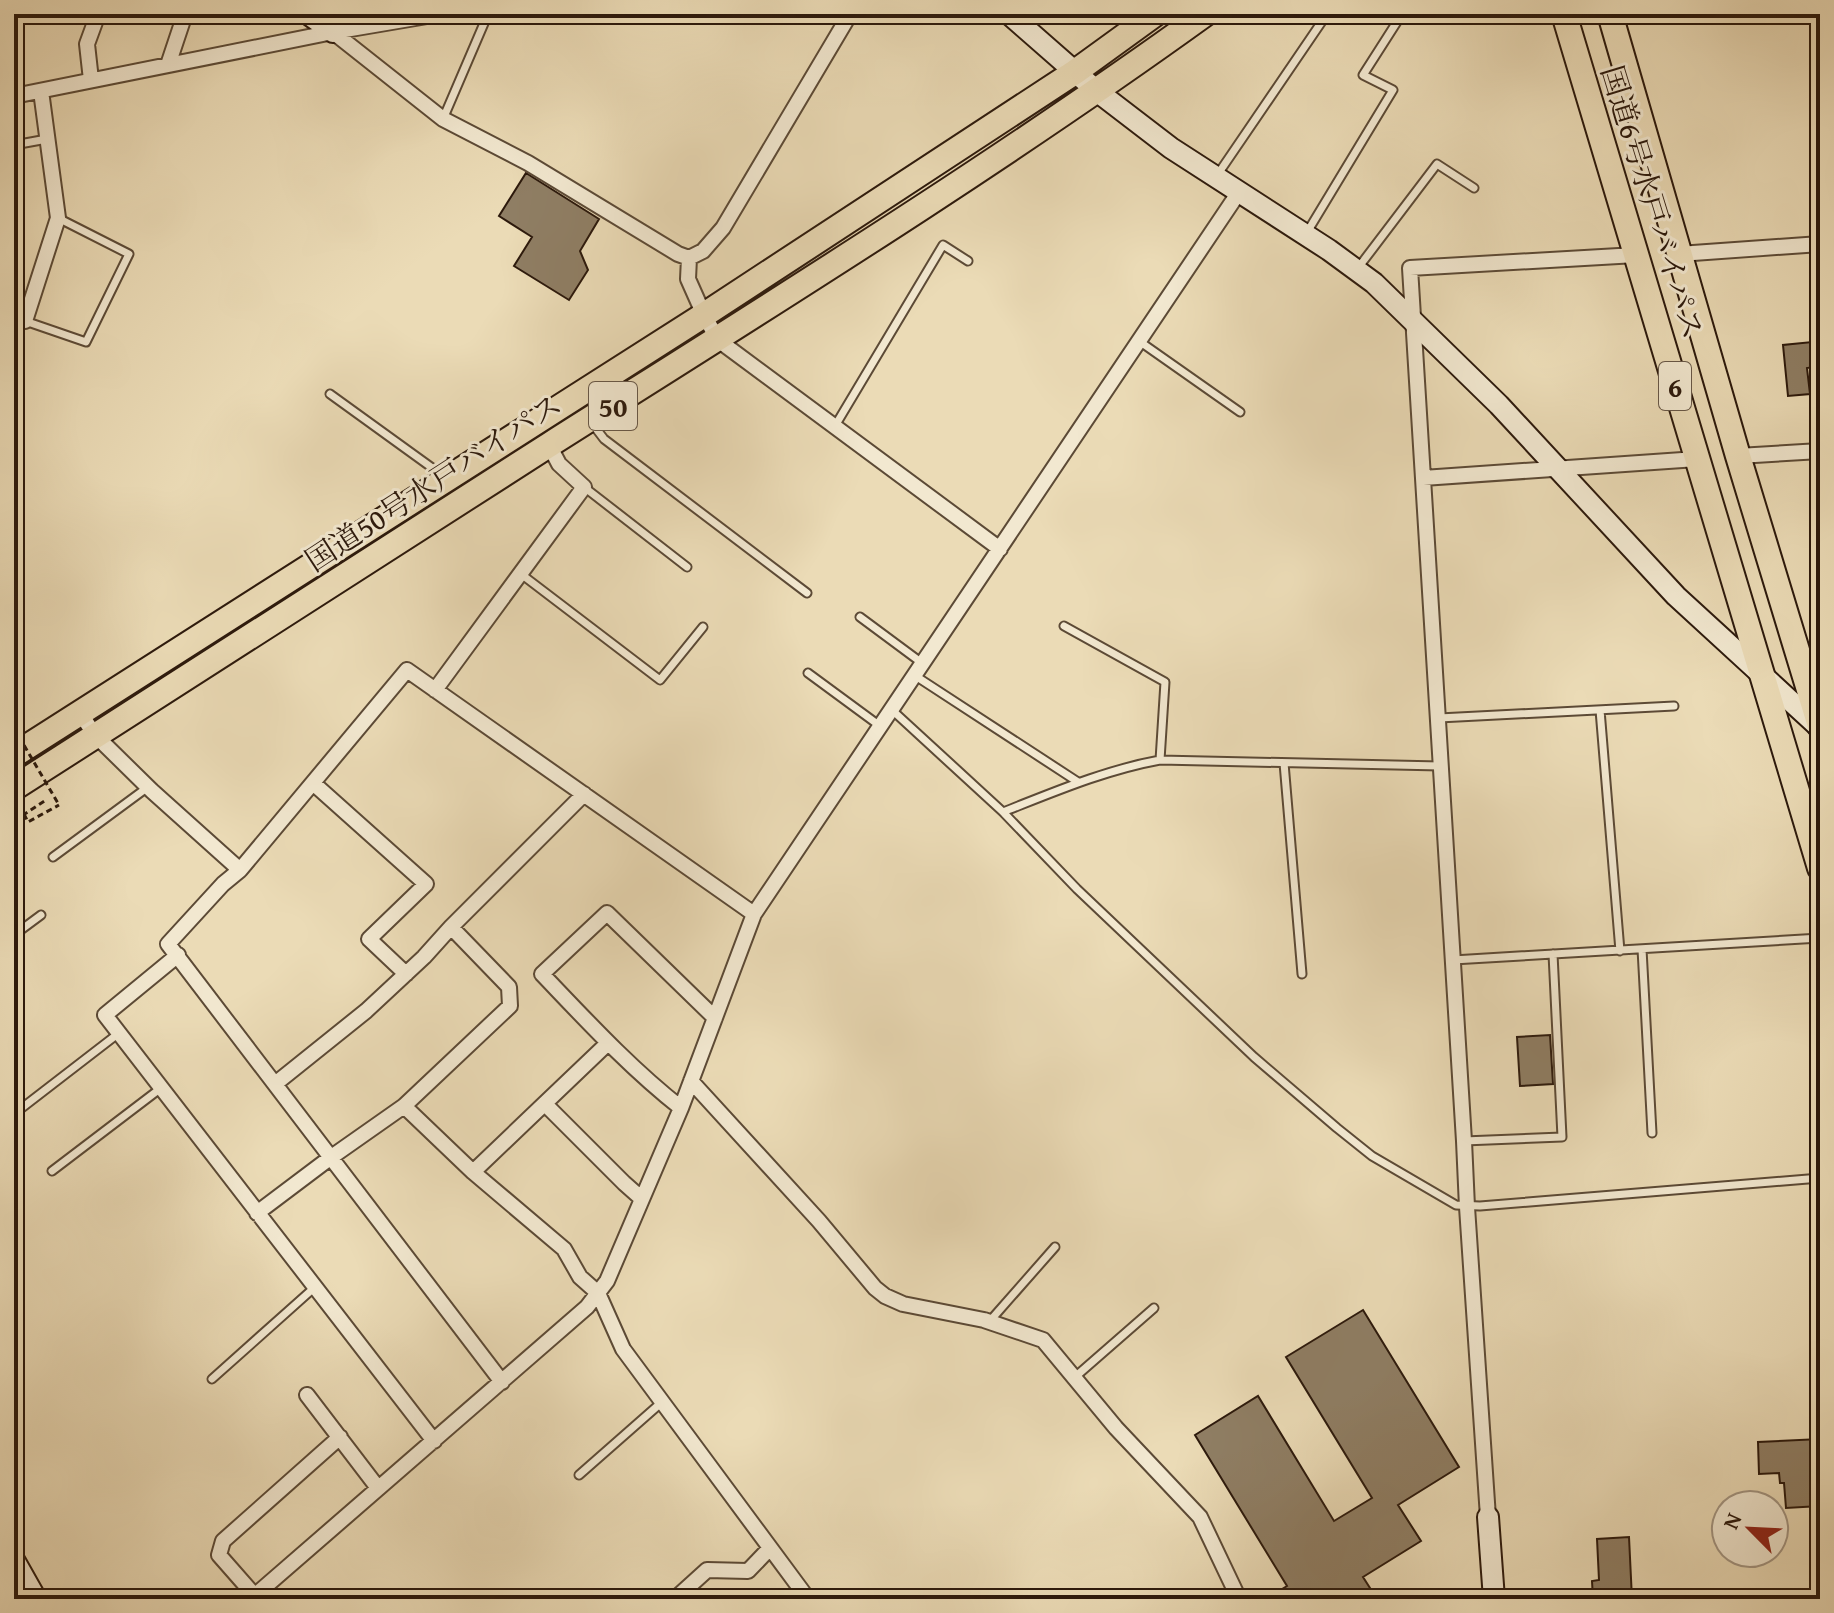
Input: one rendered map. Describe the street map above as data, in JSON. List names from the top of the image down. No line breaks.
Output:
{"streets":{"highway":["国道6号水戸バイパス","6","50","国道50号水戸バイパス"]},"north":"top left"}
